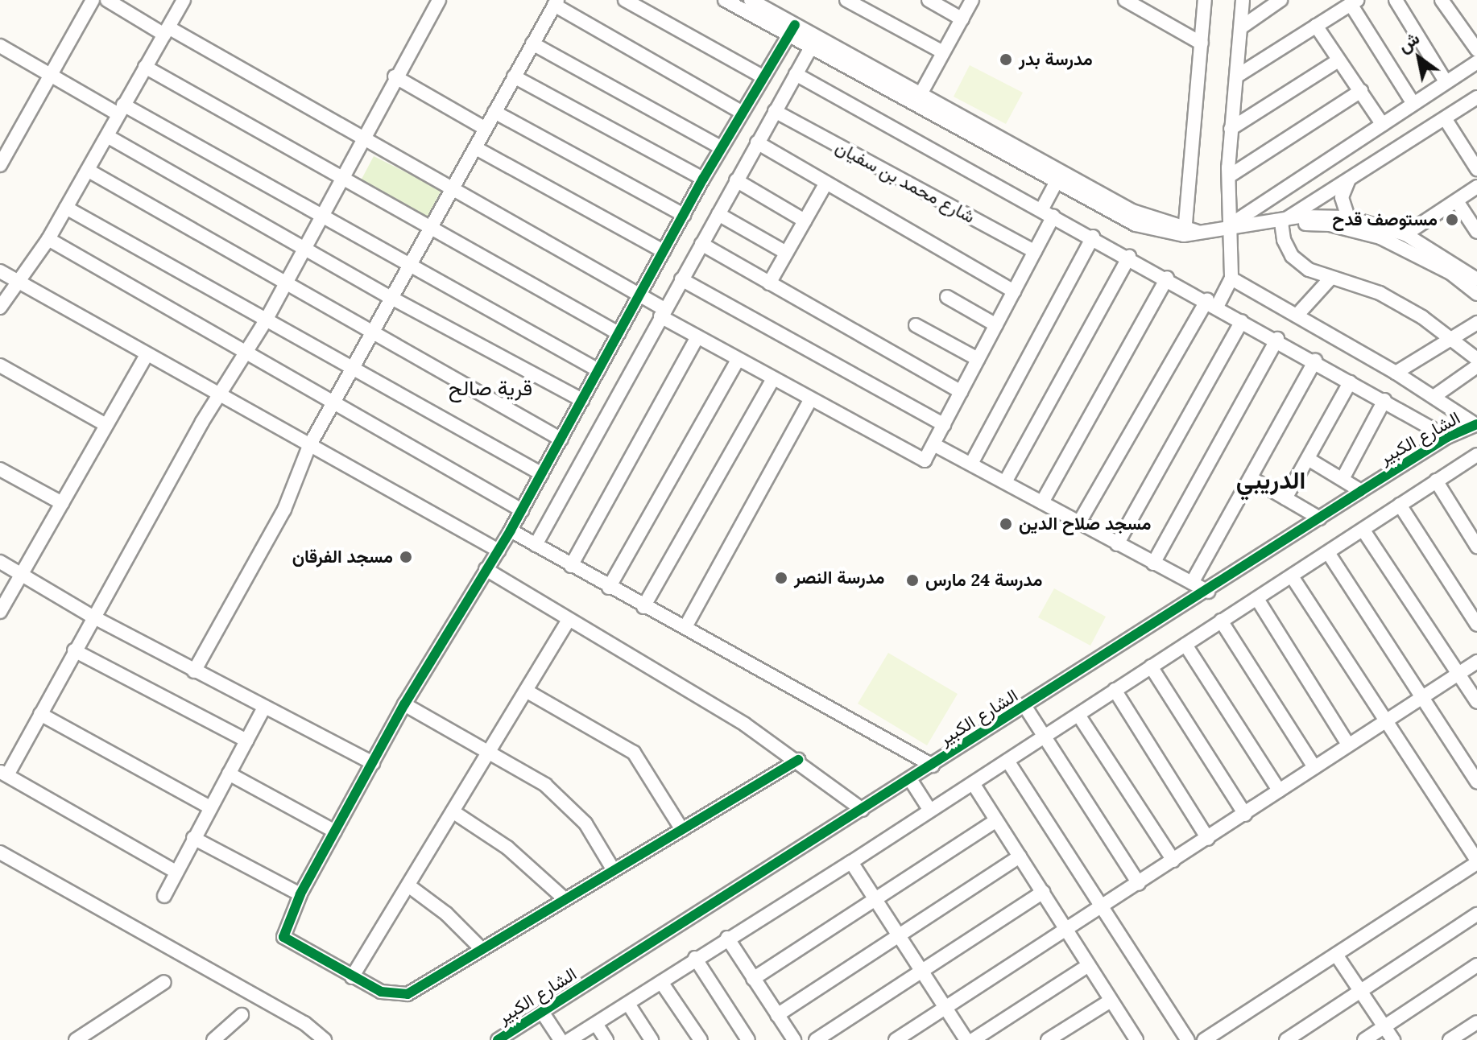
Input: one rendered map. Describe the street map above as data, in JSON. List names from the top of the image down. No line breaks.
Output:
{"streets":{"street":["شارع محمد بن سفيان","الشارع الكبير"]},"districts":["قرية صالح","الدريبي"],"places":["مدرسة بدر","مستوصف قدح","مسجد صلاح الدين","مسجد الفرقان","مدرسة النصر","مدرسة 24 مارس"],"north":"top left"}
